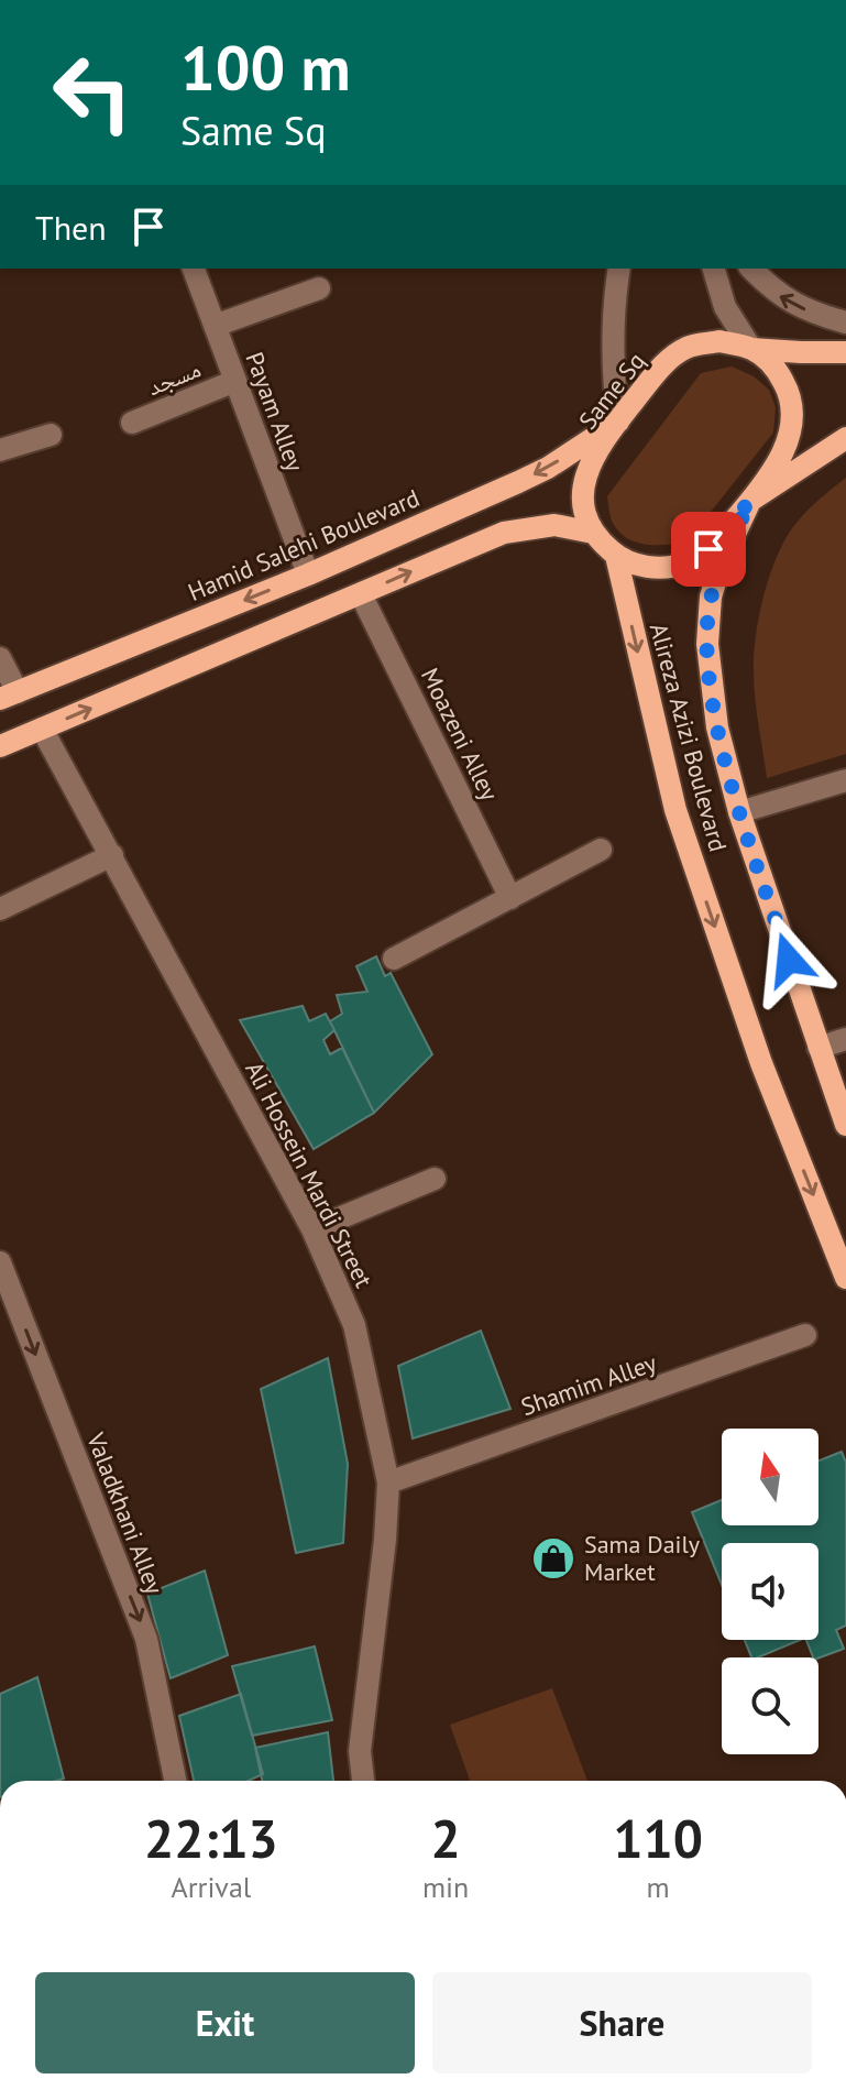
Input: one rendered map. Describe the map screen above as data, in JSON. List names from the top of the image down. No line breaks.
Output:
{"streets":{"main road":["Same Sq","Hamid Salehi Boulevard","Alireza Azizi Boulevard"],"street":["مسجد","Payam Alley","Moazeni Alley","Ali Hossein Mardi Street","Shamim Alley","Valadkhani Alley"]},"crossings":[["مسجد","Payam Alley"],["Same Sq","Hamid Salehi Boulevard"],["Same Sq","Alireza Azizi Boulevard"],["Payam Alley","Hamid Salehi Boulevard"],["Hamid Salehi Boulevard","Alireza Azizi Boulevard"],["Ali Hossein Mardi Street","Shamim Alley"]],"one_way":["Valadkhani Alley"],"places":{"shop":["Sama Daily Market"]},"north":"top","page":{"turn":["100 m","Same Sq"],"then":"Then","eta":["22:13","Arrival","2","min","110","m"],"buttons":["Exit","Share"]}}
